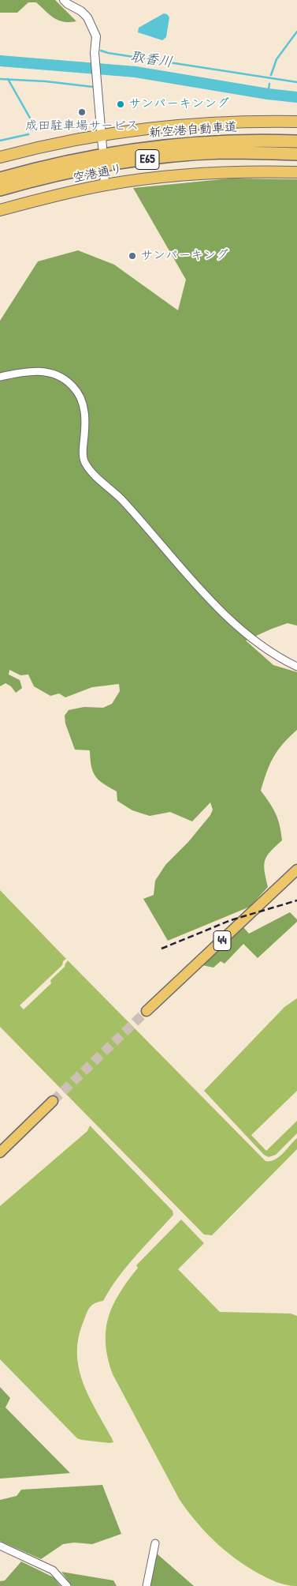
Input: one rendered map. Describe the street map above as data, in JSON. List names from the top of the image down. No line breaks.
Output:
{"streets":{"highway":["新空港自動車道","E65","空港通り"],"main road":["44"]},"water":["取香川"],"places":["サンパーキンング","成田駐車場サービス","サンパーキング"]}
